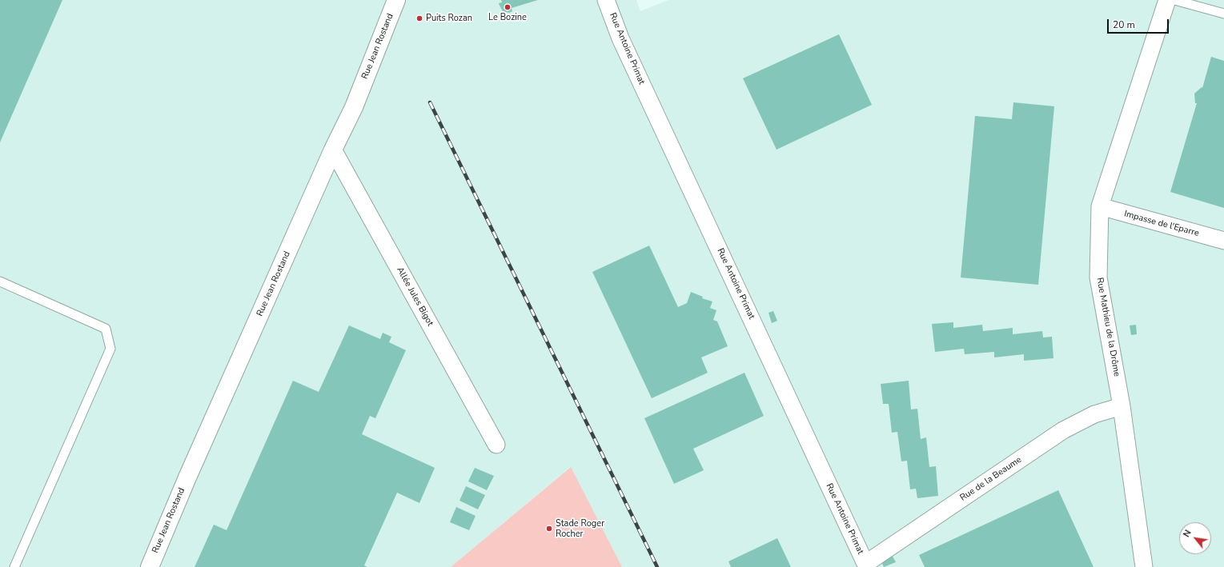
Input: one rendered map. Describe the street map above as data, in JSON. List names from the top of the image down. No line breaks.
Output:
{"streets":{"main road":["Rue Jean Rostand"],"street":["Rue Antoine Primat","Impasse de l'Eparre","Allée Jules Bigot","Rue Mathieu de la Drôme","Rue de la Beaume"]},"crossings":[["Rue Jean Rostand","Allée Jules Bigot"],["Rue Antoine Primat","Rue de la Beaume"],["Impasse de l'Eparre","Rue Mathieu de la Drôme"],["Rue Mathieu de la Drôme","Rue de la Beaume"]],"places":["Le Bozine","Puits Rozan","Stade Roger Rocher"],"scale_bar":"20 m","north":"top left"}
